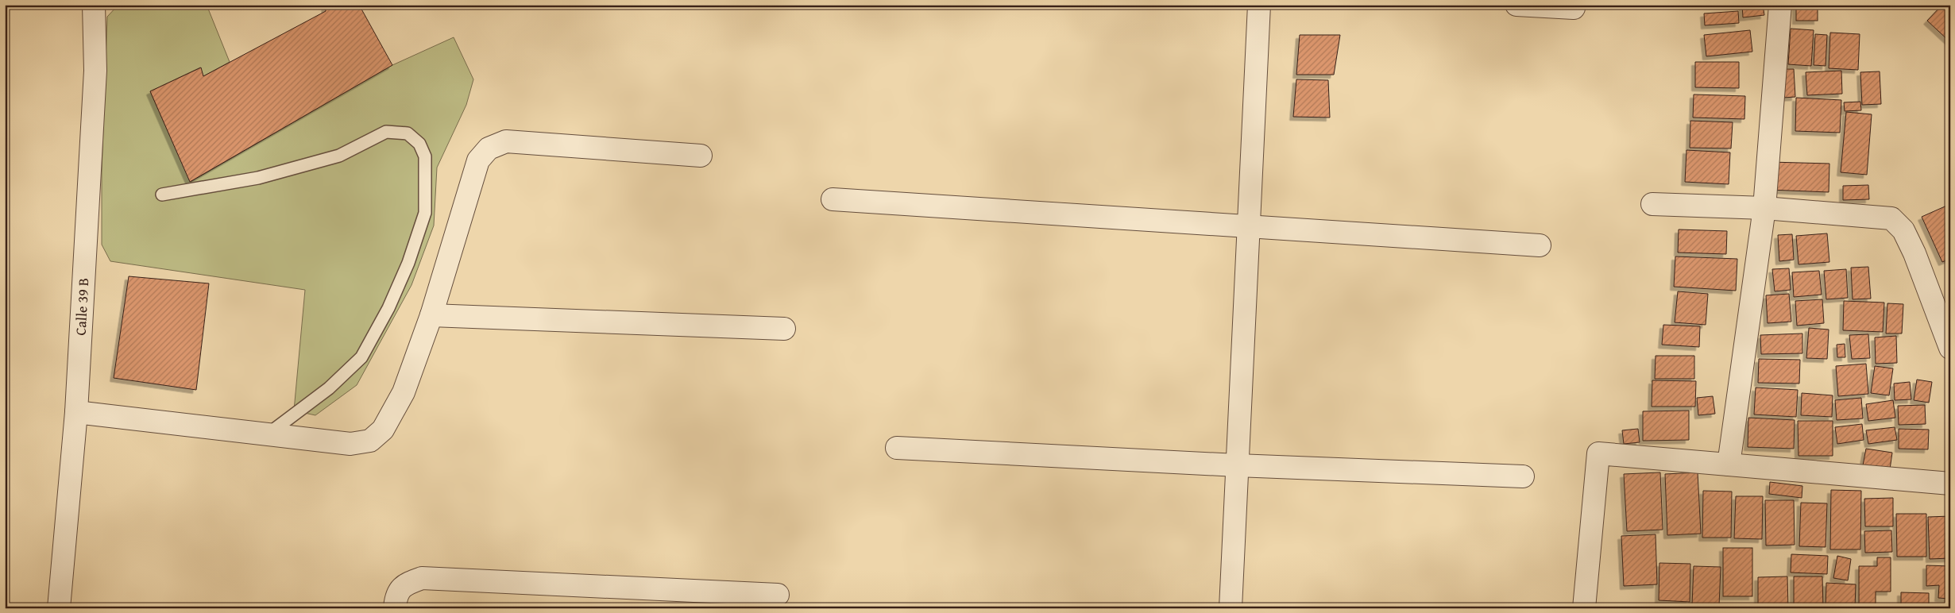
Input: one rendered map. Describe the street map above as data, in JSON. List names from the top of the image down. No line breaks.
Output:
{"streets":{"street":["Calle 39 B"]}}
